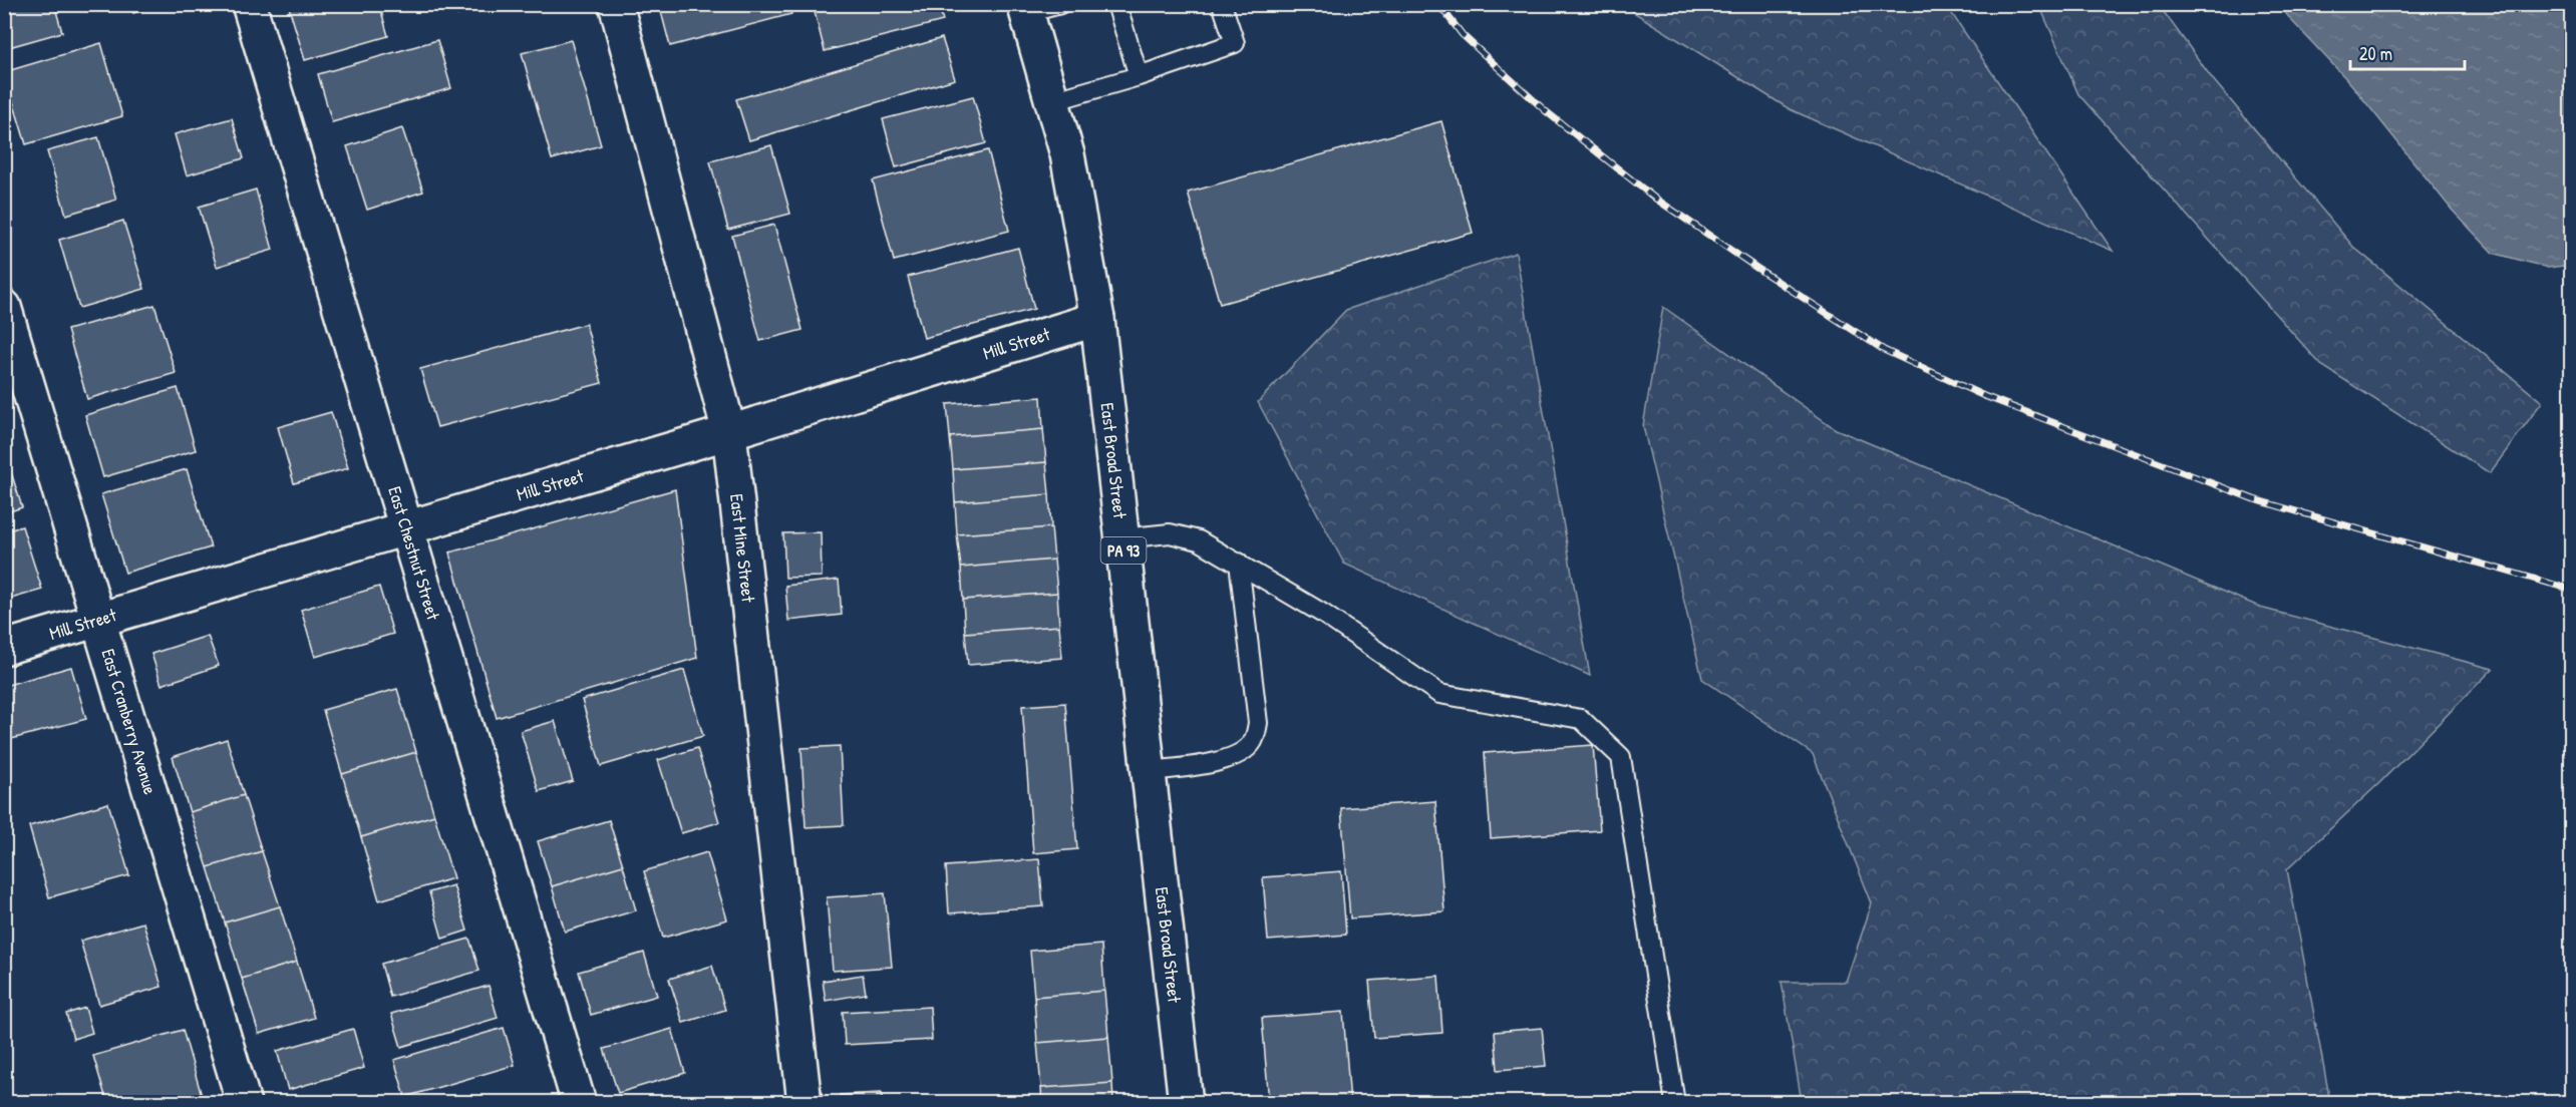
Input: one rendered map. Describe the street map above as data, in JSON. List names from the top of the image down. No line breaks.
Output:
{"streets":{"main road":["Mill Street","East Broad Street","East Mine Street","PA 93","East Chestnut Street","East Cranberry Avenue"]},"crossings":[["Mill Street","East Broad Street"],["Mill Street","East Mine Street"],["Mill Street","East Chestnut Street"],["Mill Street","East Cranberry Avenue"]],"scale_bar":"20 m"}
